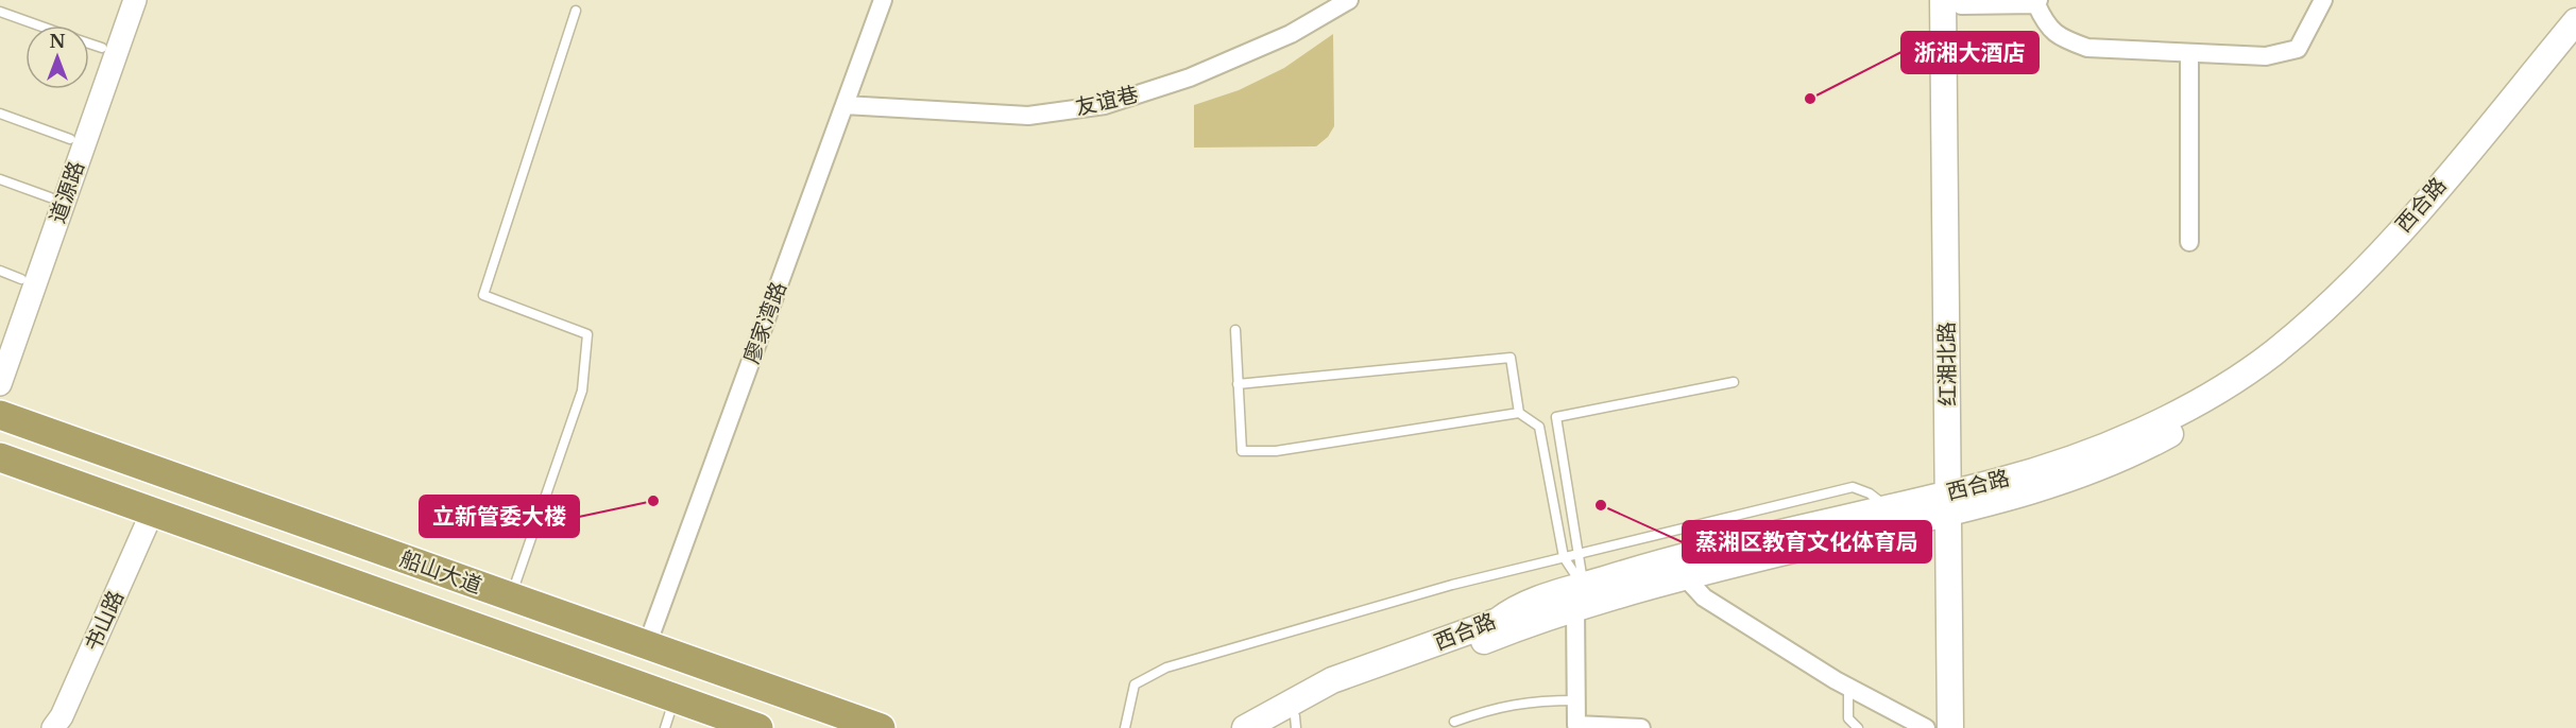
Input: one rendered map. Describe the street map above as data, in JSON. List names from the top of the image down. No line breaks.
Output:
{"streets":{"highway":["船山大道"],"main road":["西合路","红湘北路"],"street":["友谊巷","道源路","廖家湾路","书山路"]},"crossings":[["友谊巷","廖家湾路"],["西合路","红湘北路"],["廖家湾路","船山大道"],["船山大道","书山路"]],"places":["浙湘大酒店","立新管委大楼","蒸湘区教育文化体育局"],"north":"top"}
